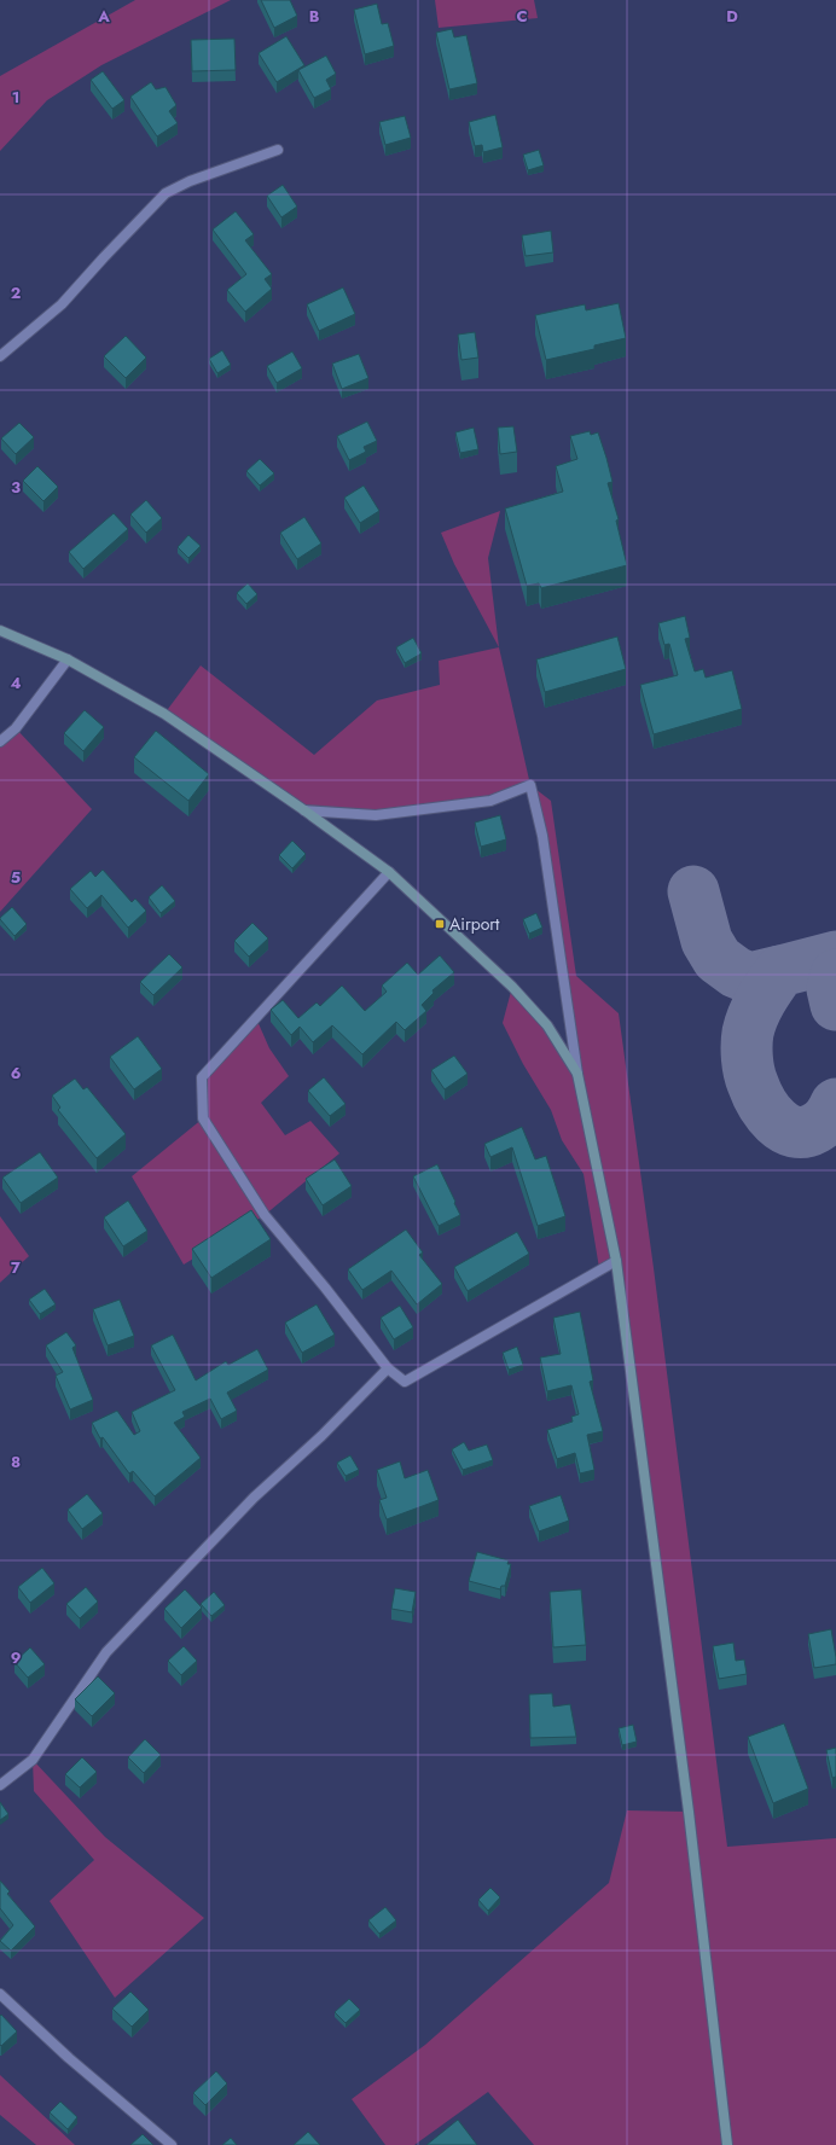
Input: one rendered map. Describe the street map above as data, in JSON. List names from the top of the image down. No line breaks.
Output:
{"places":{"transit":["Airport"]},"grid":{"columns":["A","B","C","D"],"rows":["1","2","3","4","5","6","7","8","9"]}}
